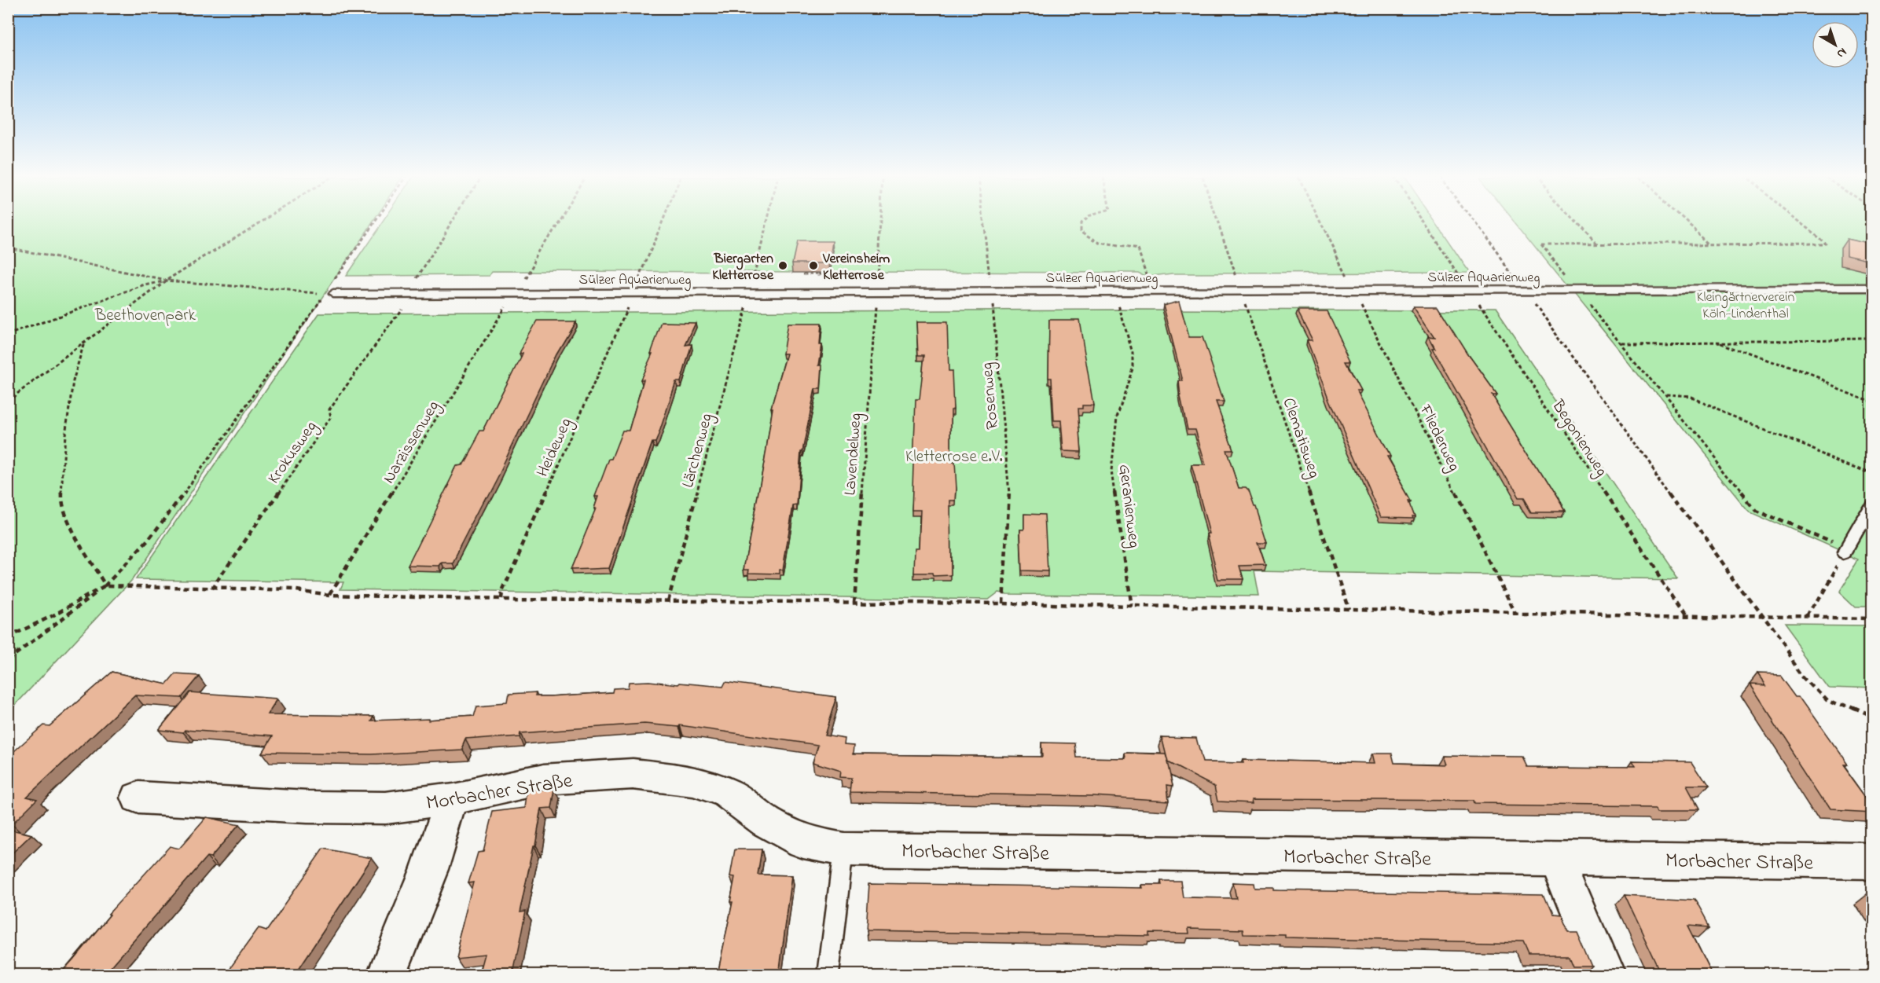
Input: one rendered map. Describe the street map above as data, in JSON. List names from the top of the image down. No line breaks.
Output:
{"streets":{"street":["Morbacher Straße"],"lane":["Sülzer Aquarienweg"],"path":["Rosenweg","Clematisweg","Fliederweg","Begonienweg","Narzissenweg","Heideweg","Lärchenweg","Krokusweg","Lavendelweg","Geranienweg"]},"parks":["Kleingärtnerverein Köln-Lindenthal","Beethovenpark","Kletterrose e.V."],"places":["Biergarten Kletterrose","Vereinsheim Kletterrose"],"north":"bottom right"}
